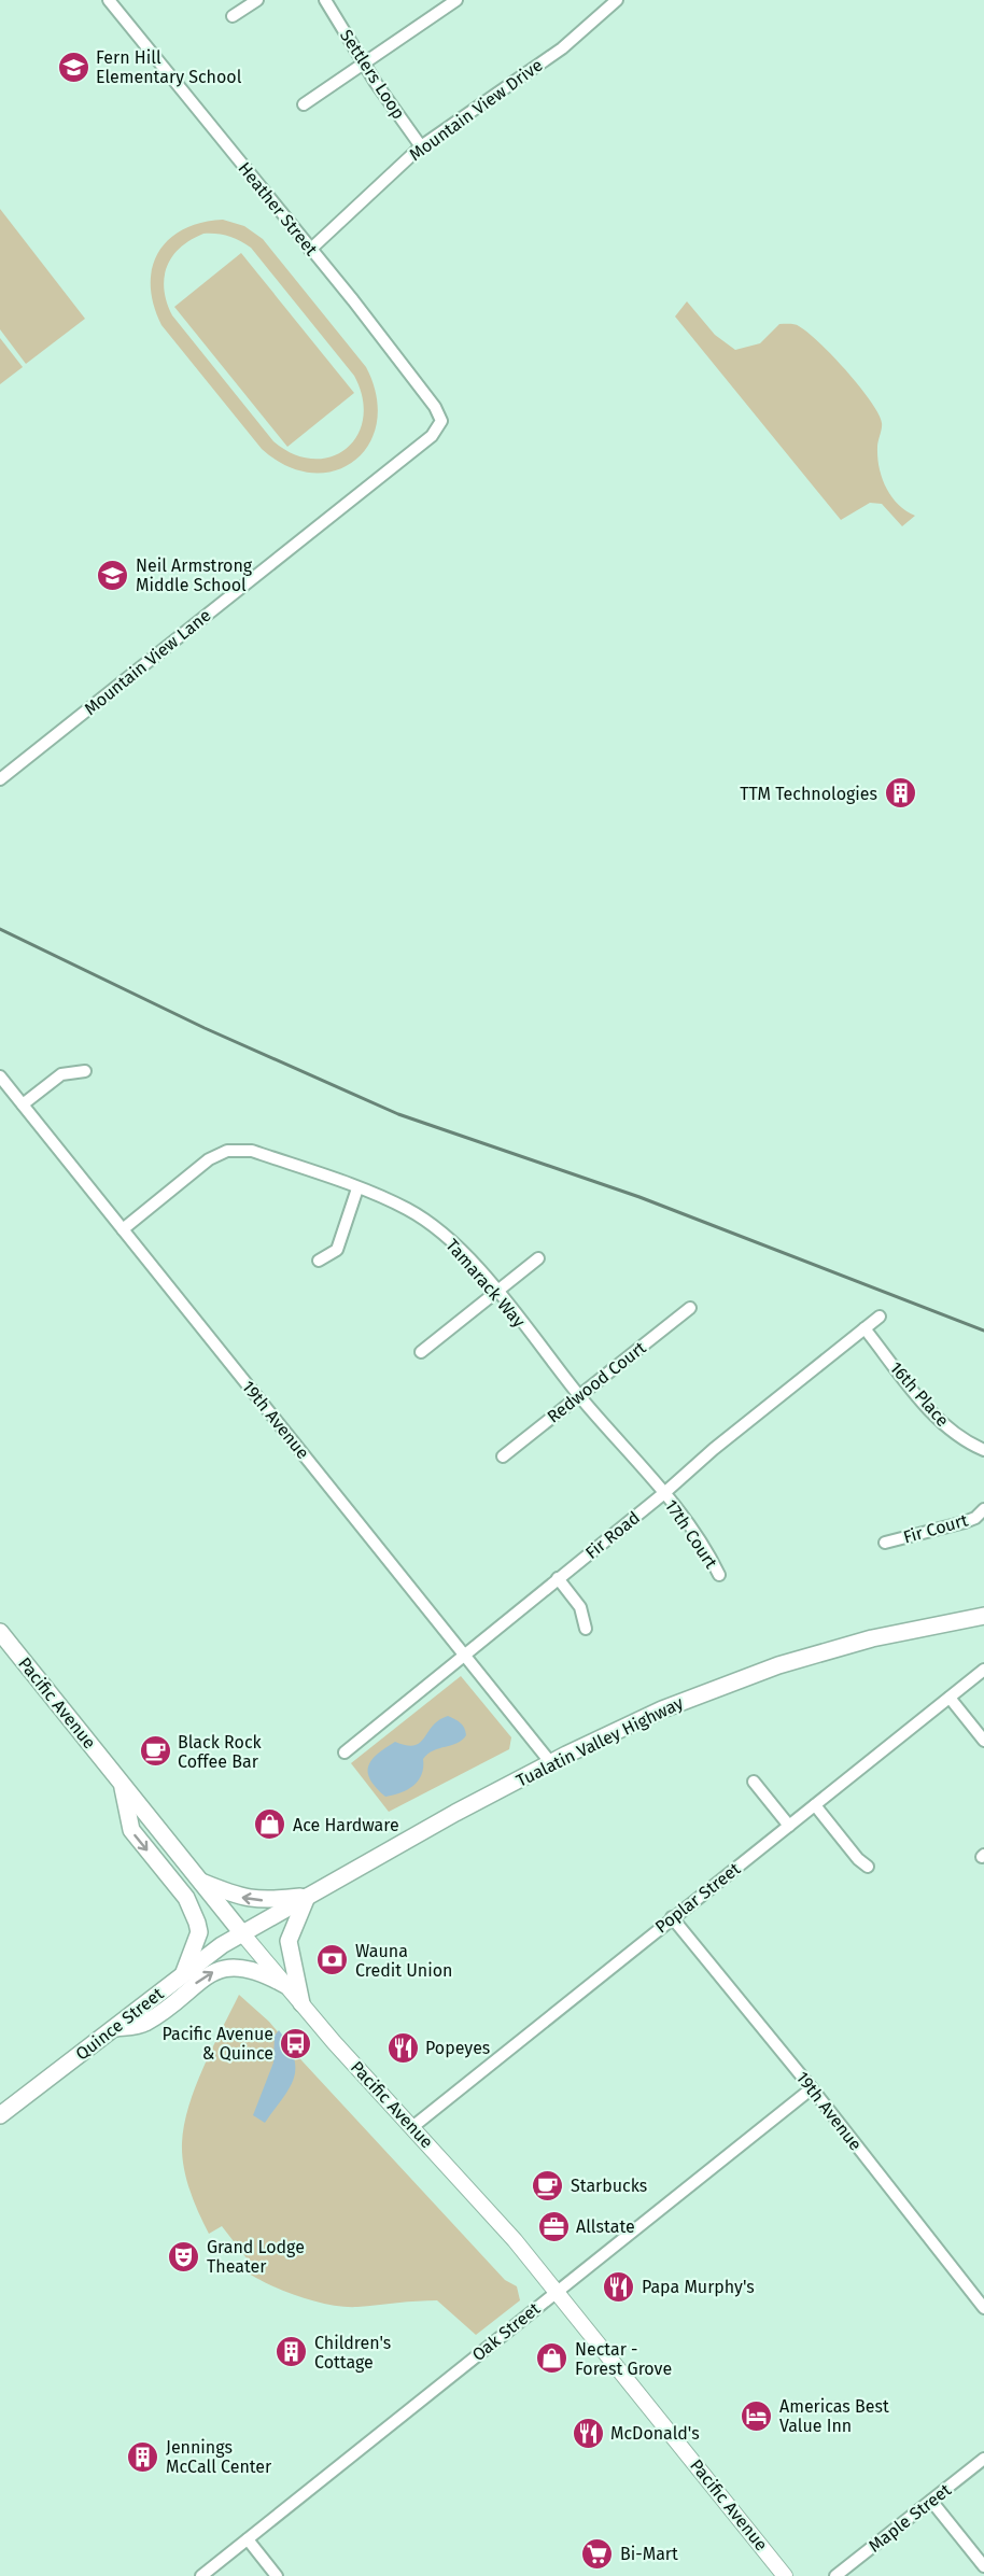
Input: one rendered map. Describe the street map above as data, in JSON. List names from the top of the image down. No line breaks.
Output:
{"streets":{"highway":["Pacific Avenue","Tualatin Valley Highway","Quince Street"],"street":["Settlers Loop","Mountain View Drive","Heather Street","Mountain View Lane","Tamarack Way","Redwood Court","16th Place","19th Avenue","Fir Court","17th Court","Fir Road","Poplar Street","Oak Street","Maple Street"]},"crossings":[["Settlers Loop","Mountain View Drive"],["Mountain View Drive","Heather Street"],["Heather Street","Mountain View Lane"],["Tamarack Way","Redwood Court"],["Tamarack Way","19th Avenue"],["Tamarack Way","17th Court"],["Tamarack Way","Fir Road"],["16th Place","Fir Road"],["19th Avenue","Fir Road"],["19th Avenue","Tualatin Valley Highway"],["19th Avenue","Poplar Street"],["19th Avenue","Oak Street"],["17th Court","Fir Road"],["Pacific Avenue","Tualatin Valley Highway"],["Pacific Avenue","Poplar Street"],["Pacific Avenue","Quince Street"],["Pacific Avenue","Oak Street"],["Tualatin Valley Highway","Quince Street"]],"places":{"school or university":["Fern Hill Elementary School","Neil Armstrong Middle School"],"building":["TTM Technologies","Children's Cottage","Jennings McCall Center"],"cafe":["Black Rock Coffee Bar","Starbucks"],"shop":["Ace Hardware","Nectar - Forest Grove"],"bank":["Wauna Credit Union"],"bus stop":["Pacific Avenue & Quince"],"restaurant":["Popeyes","Papa Murphy's","McDonald's"],"office":["Allstate"],"theatre":["Grand Lodge Theater"],"hotel":["Americas Best Value Inn"],"supermarket":["Bi-Mart"]}}
